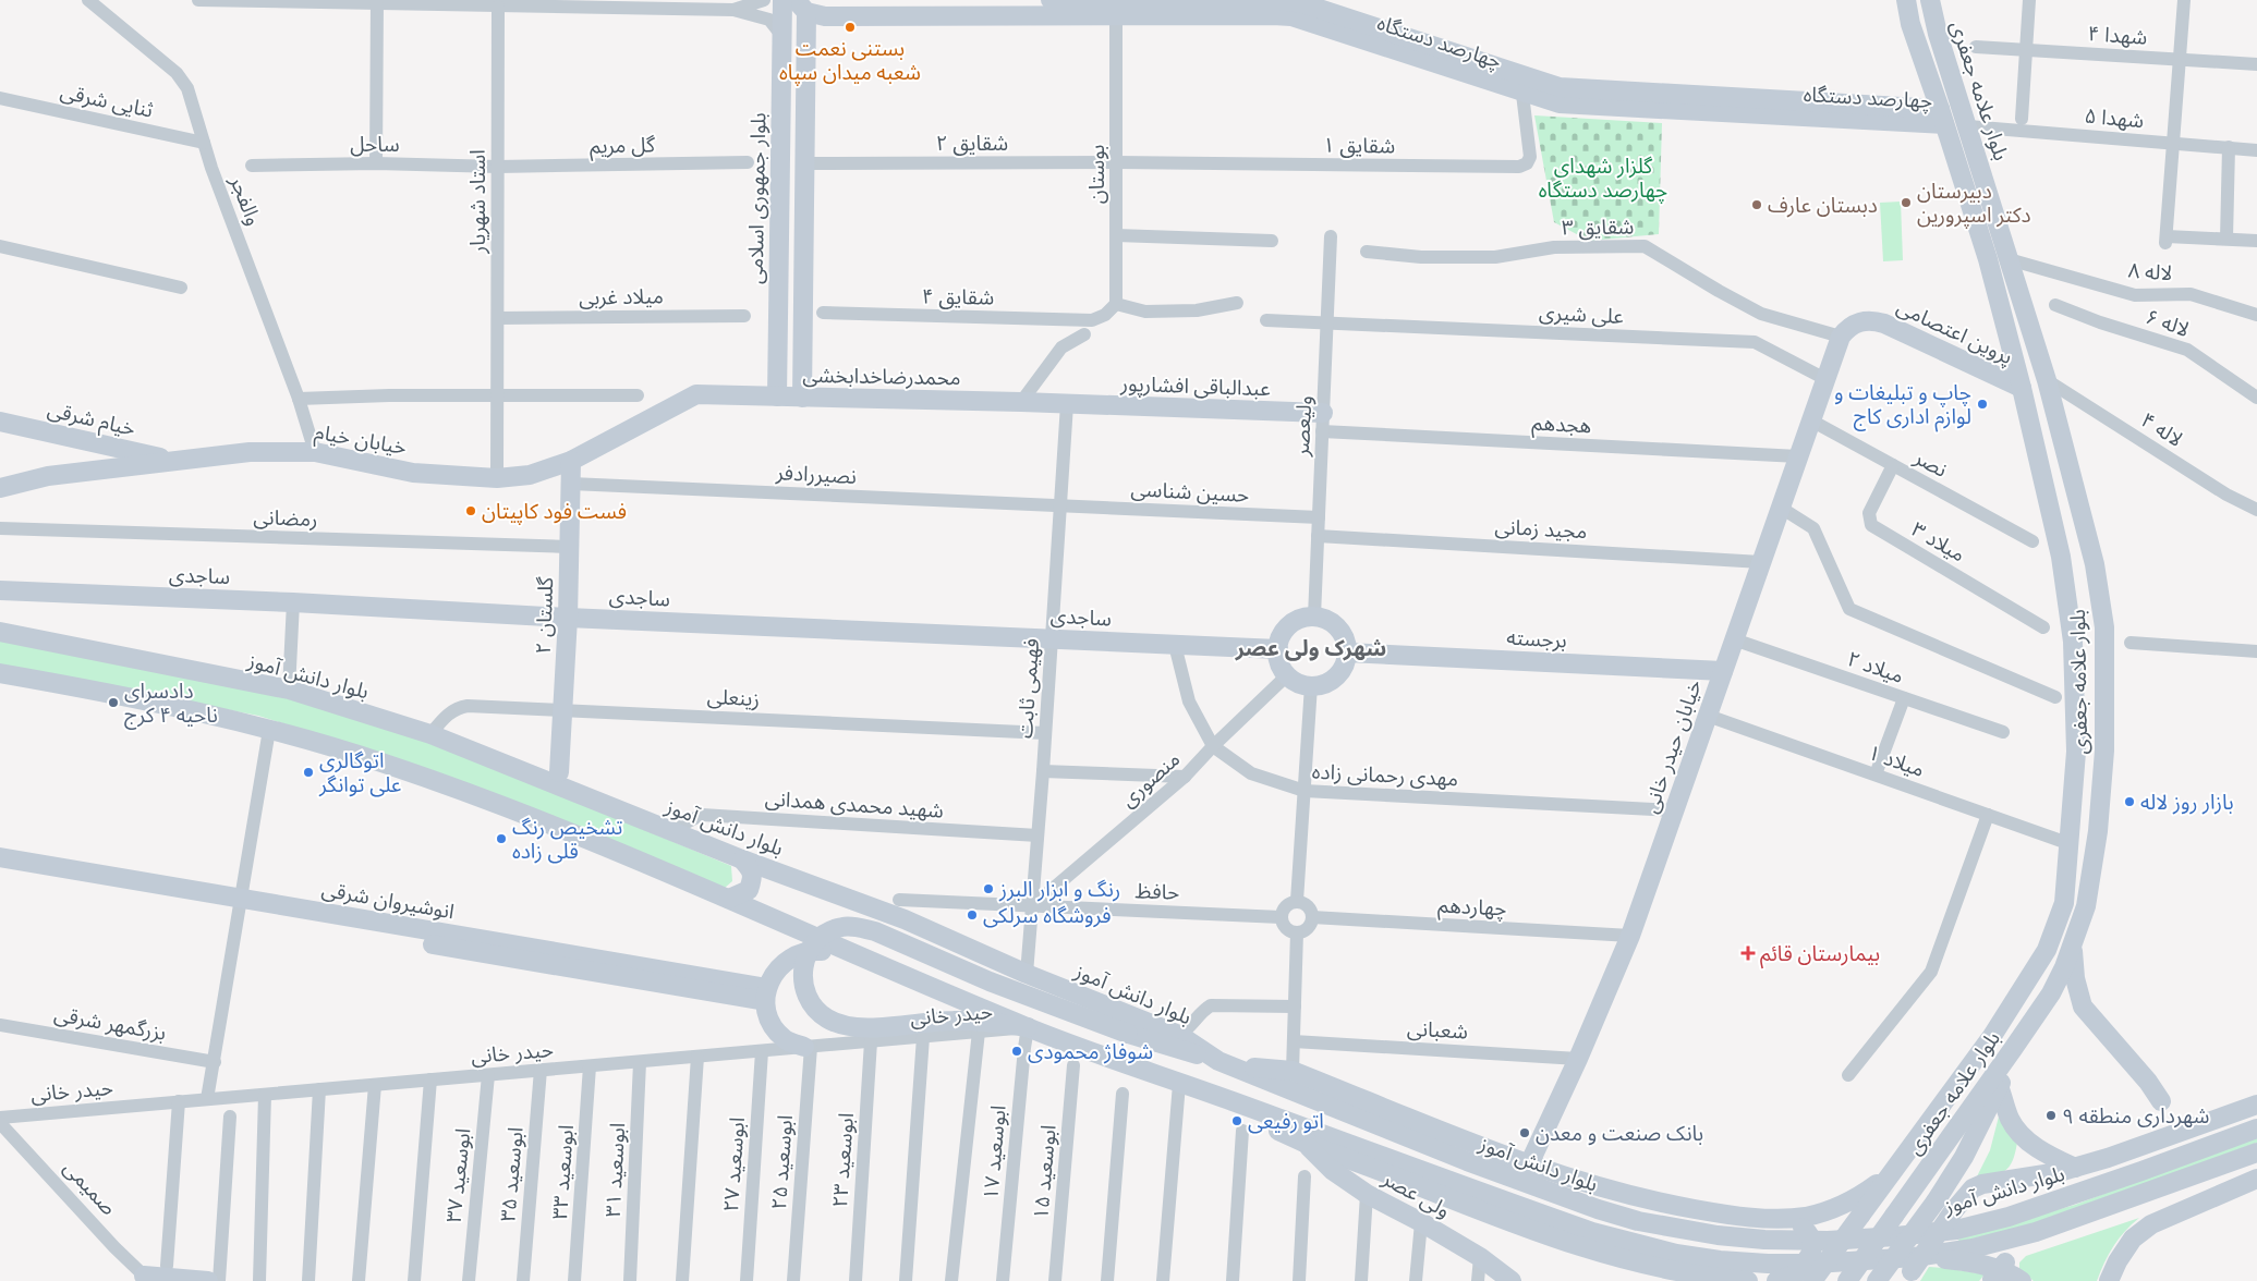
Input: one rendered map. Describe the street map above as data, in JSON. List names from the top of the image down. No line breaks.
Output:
{"streets":{"main road":["چهارصد دستگاه","بلوار علامه جعفری","بلوار جمهوری اسلامی","پروین اعتصامی","محمدرضاخدابخشی","عبدالباقی افشارپور","خیام شرقی","خیابان خیام","ساجدی","گلستان ۲","برجسته","بلوار دانش آموز","خیابان حیدر خانی","انوشیروان شرقی","ولی عصر"],"street":["شهدا ۴","ثنایی شرقی","شهدا ۵","شقایق ۲","ساحل","گل مریم","شقایق ۱","بوستان","والفجر","استاد شهریار","شقایق ۳","لاله ۸","میلاد غربی","شقایق ۴","علی شیری","لاله ۶","هجدهم","ولیعصر","لاله ۴","نصر","نصیررادفر","حسین شناسی","رمضانی","مجید زمانی","میلاد ۳","میلاد ۲","فهیمی ثابت","زینعلی","میلاد ۱","مهدی رحمانی زاده","منصوری","شهید محمدی همدانی","حافظ","چهاردهم","حیدر خانی","بزرگمهر شرقی","شعبانی","ابوسعید ۱۷","ابوسعید ۲۳","ابوسعید ۲۵","ابوسعید ۲۷","ابوسعید ۳۱","ابوسعید ۳۳","ابوسعید ۱۵","ابوسعید ۳۵","ابوسعید ۳۷","صمیمی"]},"crossings":[["چهارصد دستگاه","بلوار علامه جعفری"],["چهارصد دستگاه","شقایق ۱"],["چهارصد دستگاه","بوستان"],["بلوار علامه جعفری","شهدا ۵"],["بلوار علامه جعفری","لاله ۸"],["بلوار علامه جعفری","پروین اعتصامی"],["بلوار علامه جعفری","لاله ۴"],["بلوار علامه جعفری","میلاد ۱"],["ثنایی شرقی","والفجر"],["شقایق ۲","شقایق ۱"],["شقایق ۲","بوستان"],["ساحل","گل مریم"],["ساحل","استاد شهریار"],["گل مریم","استاد شهریار"],["شقایق ۱","بوستان"],["بوستان","شقایق ۴"],["بلوار جمهوری اسلامی","محمدرضاخدابخشی"],["والفجر","خیابان خیام"],["استاد شهریار","میلاد غربی"],["استاد شهریار","خیابان خیام"],["شقایق ۳","پروین اعتصامی"],["شقایق ۳","خیابان حیدر خانی"],["علی شیری","ولیعصر"],["علی شیری","خیابان حیدر خانی"],["پروین اعتصامی","خیابان حیدر خانی"],["محمدرضاخدابخشی","عبدالباقی افشارپور"],["محمدرضاخدابخشی","خیابان خیام"],["محمدرضاخدابخشی","فهیمی ثابت"],["عبدالباقی افشارپور","هجدهم"],["عبدالباقی افشارپور","ولیعصر"],["عبدالباقی افشارپور","فهیمی ثابت"],["خیام شرقی","خیابان خیام"],["هجدهم","ولیعصر"],["هجدهم","خیابان حیدر خانی"],["ولیعصر","حسین شناسی"],["ولیعصر","مجید زمانی"],["ولیعصر","ساجدی"],["ولیعصر","برجسته"],["ولیعصر","منصوری"],["خیابان خیام","گلستان ۲"],["نصر","میلاد ۳"],["نصر","خیابان حیدر خانی"],["نصیررادفر","حسین شناسی"],["نصیررادفر","گلستان ۲"],["نصیررادفر","فهیمی ثابت"],["حسین شناسی","فهیمی ثابت"],["رمضانی","گلستان ۲"],["مجید زمانی","خیابان حیدر خانی"],["ساجدی","گلستان ۲"],["ساجدی","برجسته"],["ساجدی","فهیمی ثابت"],["ساجدی","مهدی رحمانی زاده"],["ساجدی","منصوری"],["گلستان ۲","زینعلی"],["برجسته","خیابان حیدر خانی"],["برجسته","منصوری"],["میلاد ۲","خیابان حیدر خانی"],["بلوار دانش آموز","فهیمی ثابت"],["بلوار دانش آموز","زینعلی"],["بلوار دانش آموز","شهید محمدی همدانی"],["فهیمی ثابت","زینعلی"],["فهیمی ثابت","منصوری"],["فهیمی ثابت","شهید محمدی همدانی"],["فهیمی ثابت","حافظ"],["خیابان حیدر خانی","میلاد ۱"],["خیابان حیدر خانی","مهدی رحمانی زاده"],["خیابان حیدر خانی","چهاردهم"],["خیابان حیدر خانی","شعبانی"],["مهدی رحمانی زاده","منصوری"],["منصوری","حافظ"],["حافظ","چهاردهم"],["حیدر خانی","ابوسعید ۱۷"],["حیدر خانی","ابوسعید ۲۳"],["حیدر خانی","ابوسعید ۲۵"],["حیدر خانی","ابوسعید ۲۷"],["حیدر خانی","ابوسعید ۳۱"],["حیدر خانی","ابوسعید ۳۳"],["حیدر خانی","ابوسعید ۳۵"],["حیدر خانی","ابوسعید ۳۷"]],"districts":["شهرک ولی عصر"],"parks":["گلزار شهدای چهارصد دستگاه"],"places":{"other":["بستنی نعمت شعبه میدان سپاه","دبیرستان دکتر اسپرورین","دبستان عارف","چاپ و تبلیغات و لوازم اداری کاج","فست فود کاپیتان","دادسرای ناحیه ۴ کرج","اتوگالری علی توانگر","بازار روز لاله","تشخیص رنگ قلی زاده","رنگ و ابزار البرز","فروشگاه سرلکی","شوفاژ محمودی","شهرداری منطقه ۹","اتو رفیعی","بانک صنعت و معدن"],"health":["بیمارستان قائم"]}}
